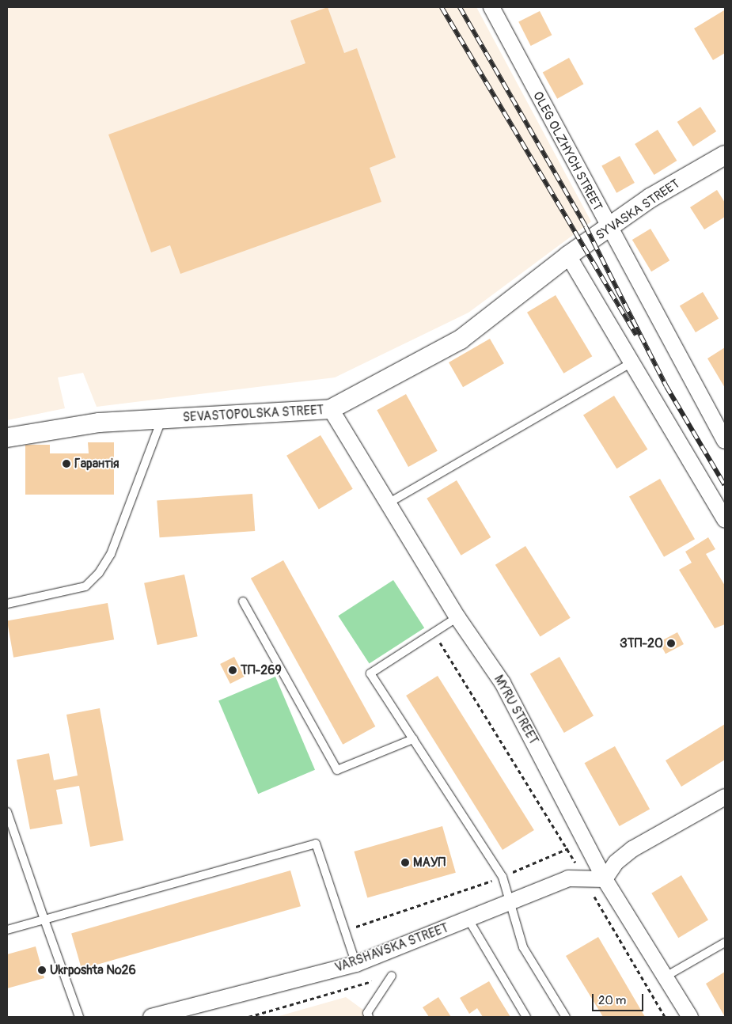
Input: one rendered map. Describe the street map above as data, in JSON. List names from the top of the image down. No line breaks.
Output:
{"streets":{"street":["OLEG OLZHYCH STREET","SYVASKA STREET","SEVASTOPOLSKA STREET","MYRU STREET","VARSHAVSKA STREET"]},"crossings":[["OLEG OLZHYCH STREET","SYVASKA STREET"],["SYVASKA STREET","SEVASTOPOLSKA STREET"],["SEVASTOPOLSKA STREET","MYRU STREET"],["MYRU STREET","VARSHAVSKA STREET"]],"places":["Гарантія","ЗТП-20","ТП-269","МАУП","Ukrposhta №26"],"scale_bar":"20 m"}
